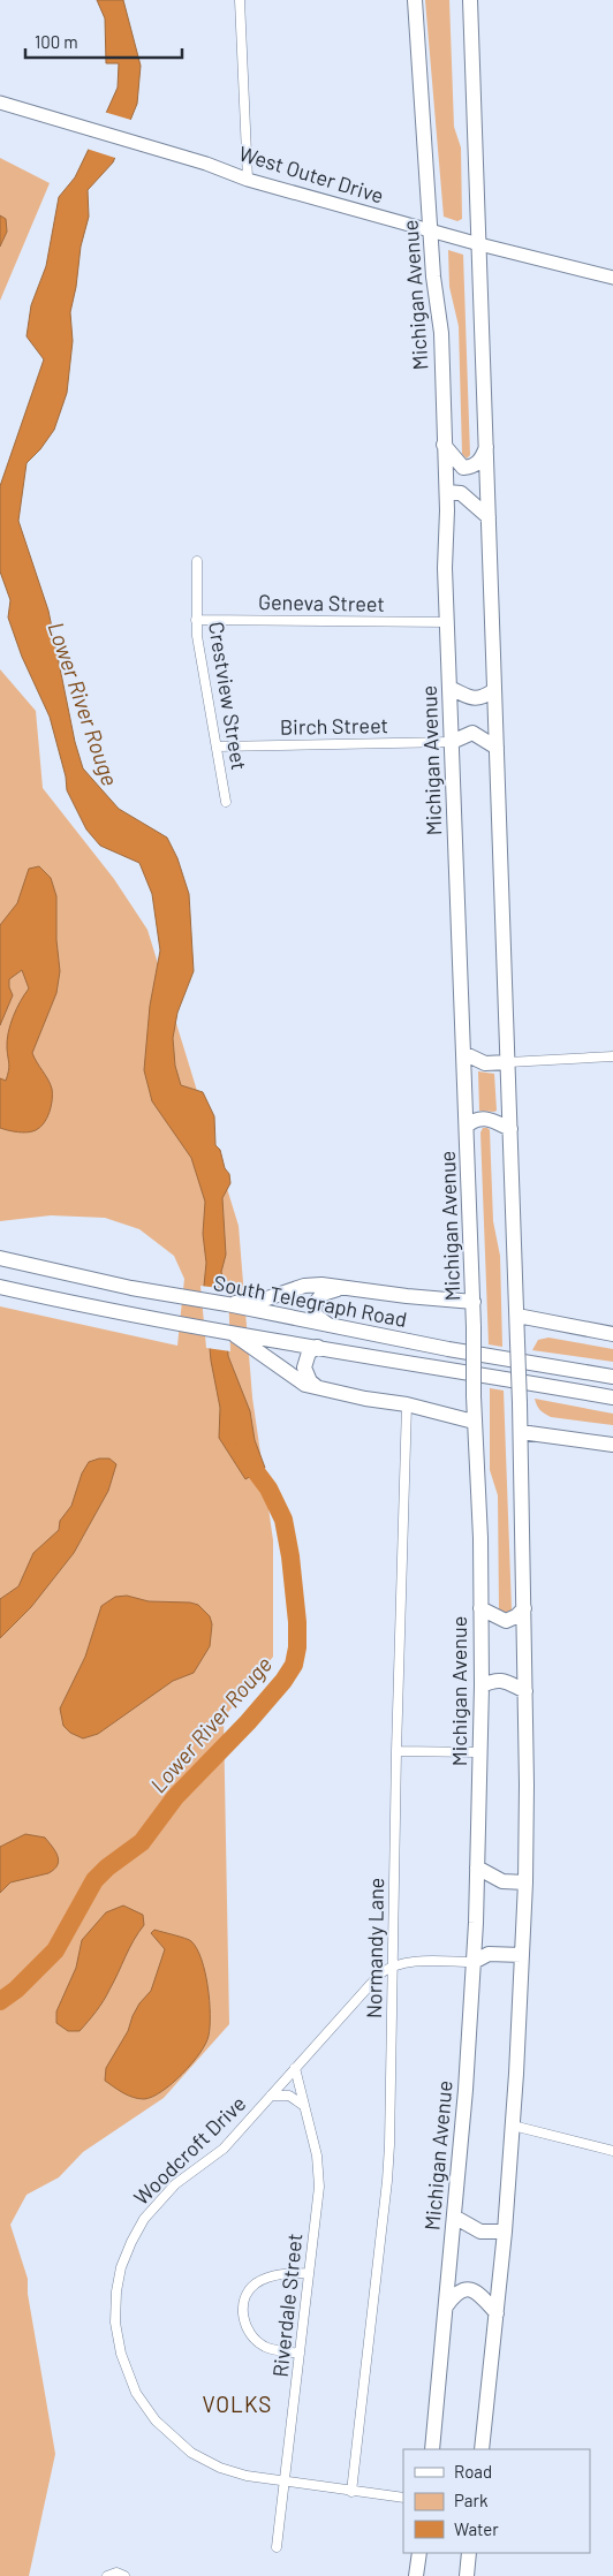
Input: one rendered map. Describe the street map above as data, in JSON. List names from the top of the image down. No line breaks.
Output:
{"streets":{"main road":["West Outer Drive","Michigan Avenue","South Telegraph Road"],"street":["Geneva Street","Crestview Street","Birch Street","Normandy Lane","Woodcroft Drive","Riverdale Street"]},"crossings":[["West Outer Drive","Michigan Avenue"],["Michigan Avenue","Geneva Street"],["Michigan Avenue","Birch Street"],["Geneva Street","Crestview Street"],["Crestview Street","Birch Street"],["Normandy Lane","Woodcroft Drive"],["Woodcroft Drive","Riverdale Street"]],"districts":["VOLKS"],"water":["Lower River Rouge"],"legend":["Road","Park","Water"],"scale_bar":"100 m"}
